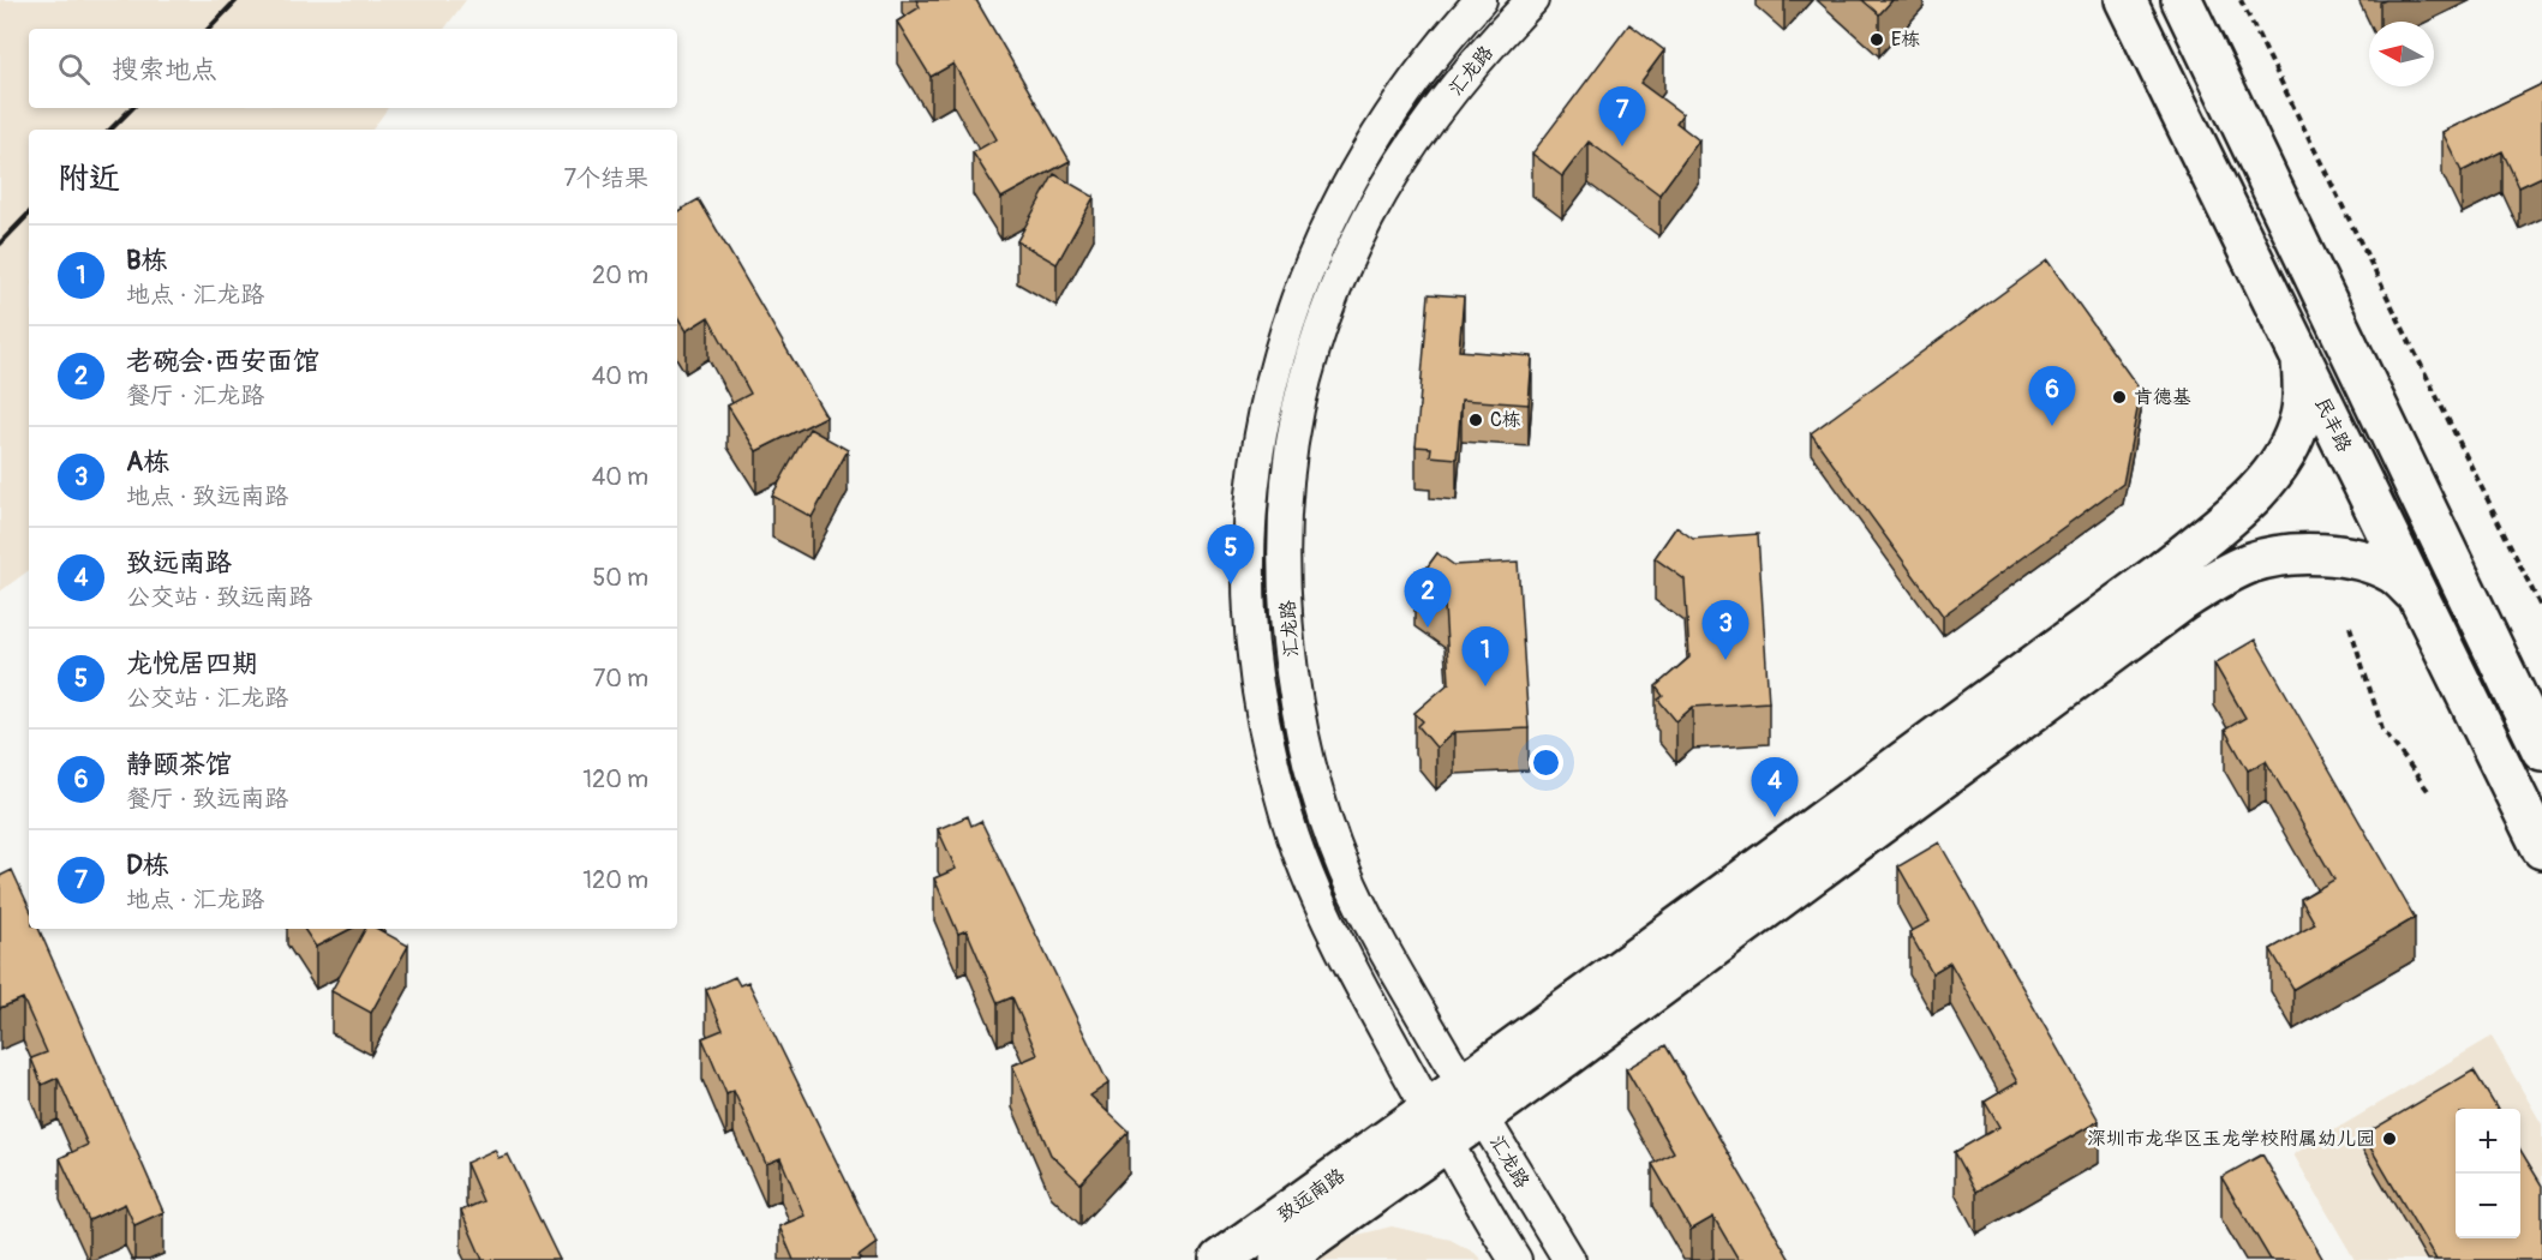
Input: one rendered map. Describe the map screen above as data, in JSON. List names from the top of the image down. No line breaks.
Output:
{"streets":{"street":["汇龙路","民丰路","致远南路"]},"crossings":[["汇龙路","致远南路"],["民丰路","致远南路"]],"places":["E栋","肯德基","C栋","深圳市龙华区玉龙学校附属幼儿园"],"north":"left","page":{"search":"搜索地点","pins":["7","6","5","2","3","1","4"],"heading":["附近","7个结果"],"list":[{"mark":"1","name":"B栋","note":"地点 · 汇龙路","value":"20 m"},{"mark":"2","name":"老碗会·西安面馆","note":"餐厅 · 汇龙路","value":"40 m"},{"mark":"3","name":"A栋","note":"地点 · 致远南路","value":"40 m"},{"mark":"4","name":"致远南路","note":"公交站 · 致远南路","value":"50 m"},{"mark":"5","name":"龙悦居四期","note":"公交站 · 汇龙路","value":"70 m"},{"mark":"6","name":"静颐茶馆","note":"餐厅 · 致远南路","value":"120 m"},{"mark":"7","name":"D栋","note":"地点 · 汇龙路","value":"120 m"}],"map_buttons":["+","−"]}}
